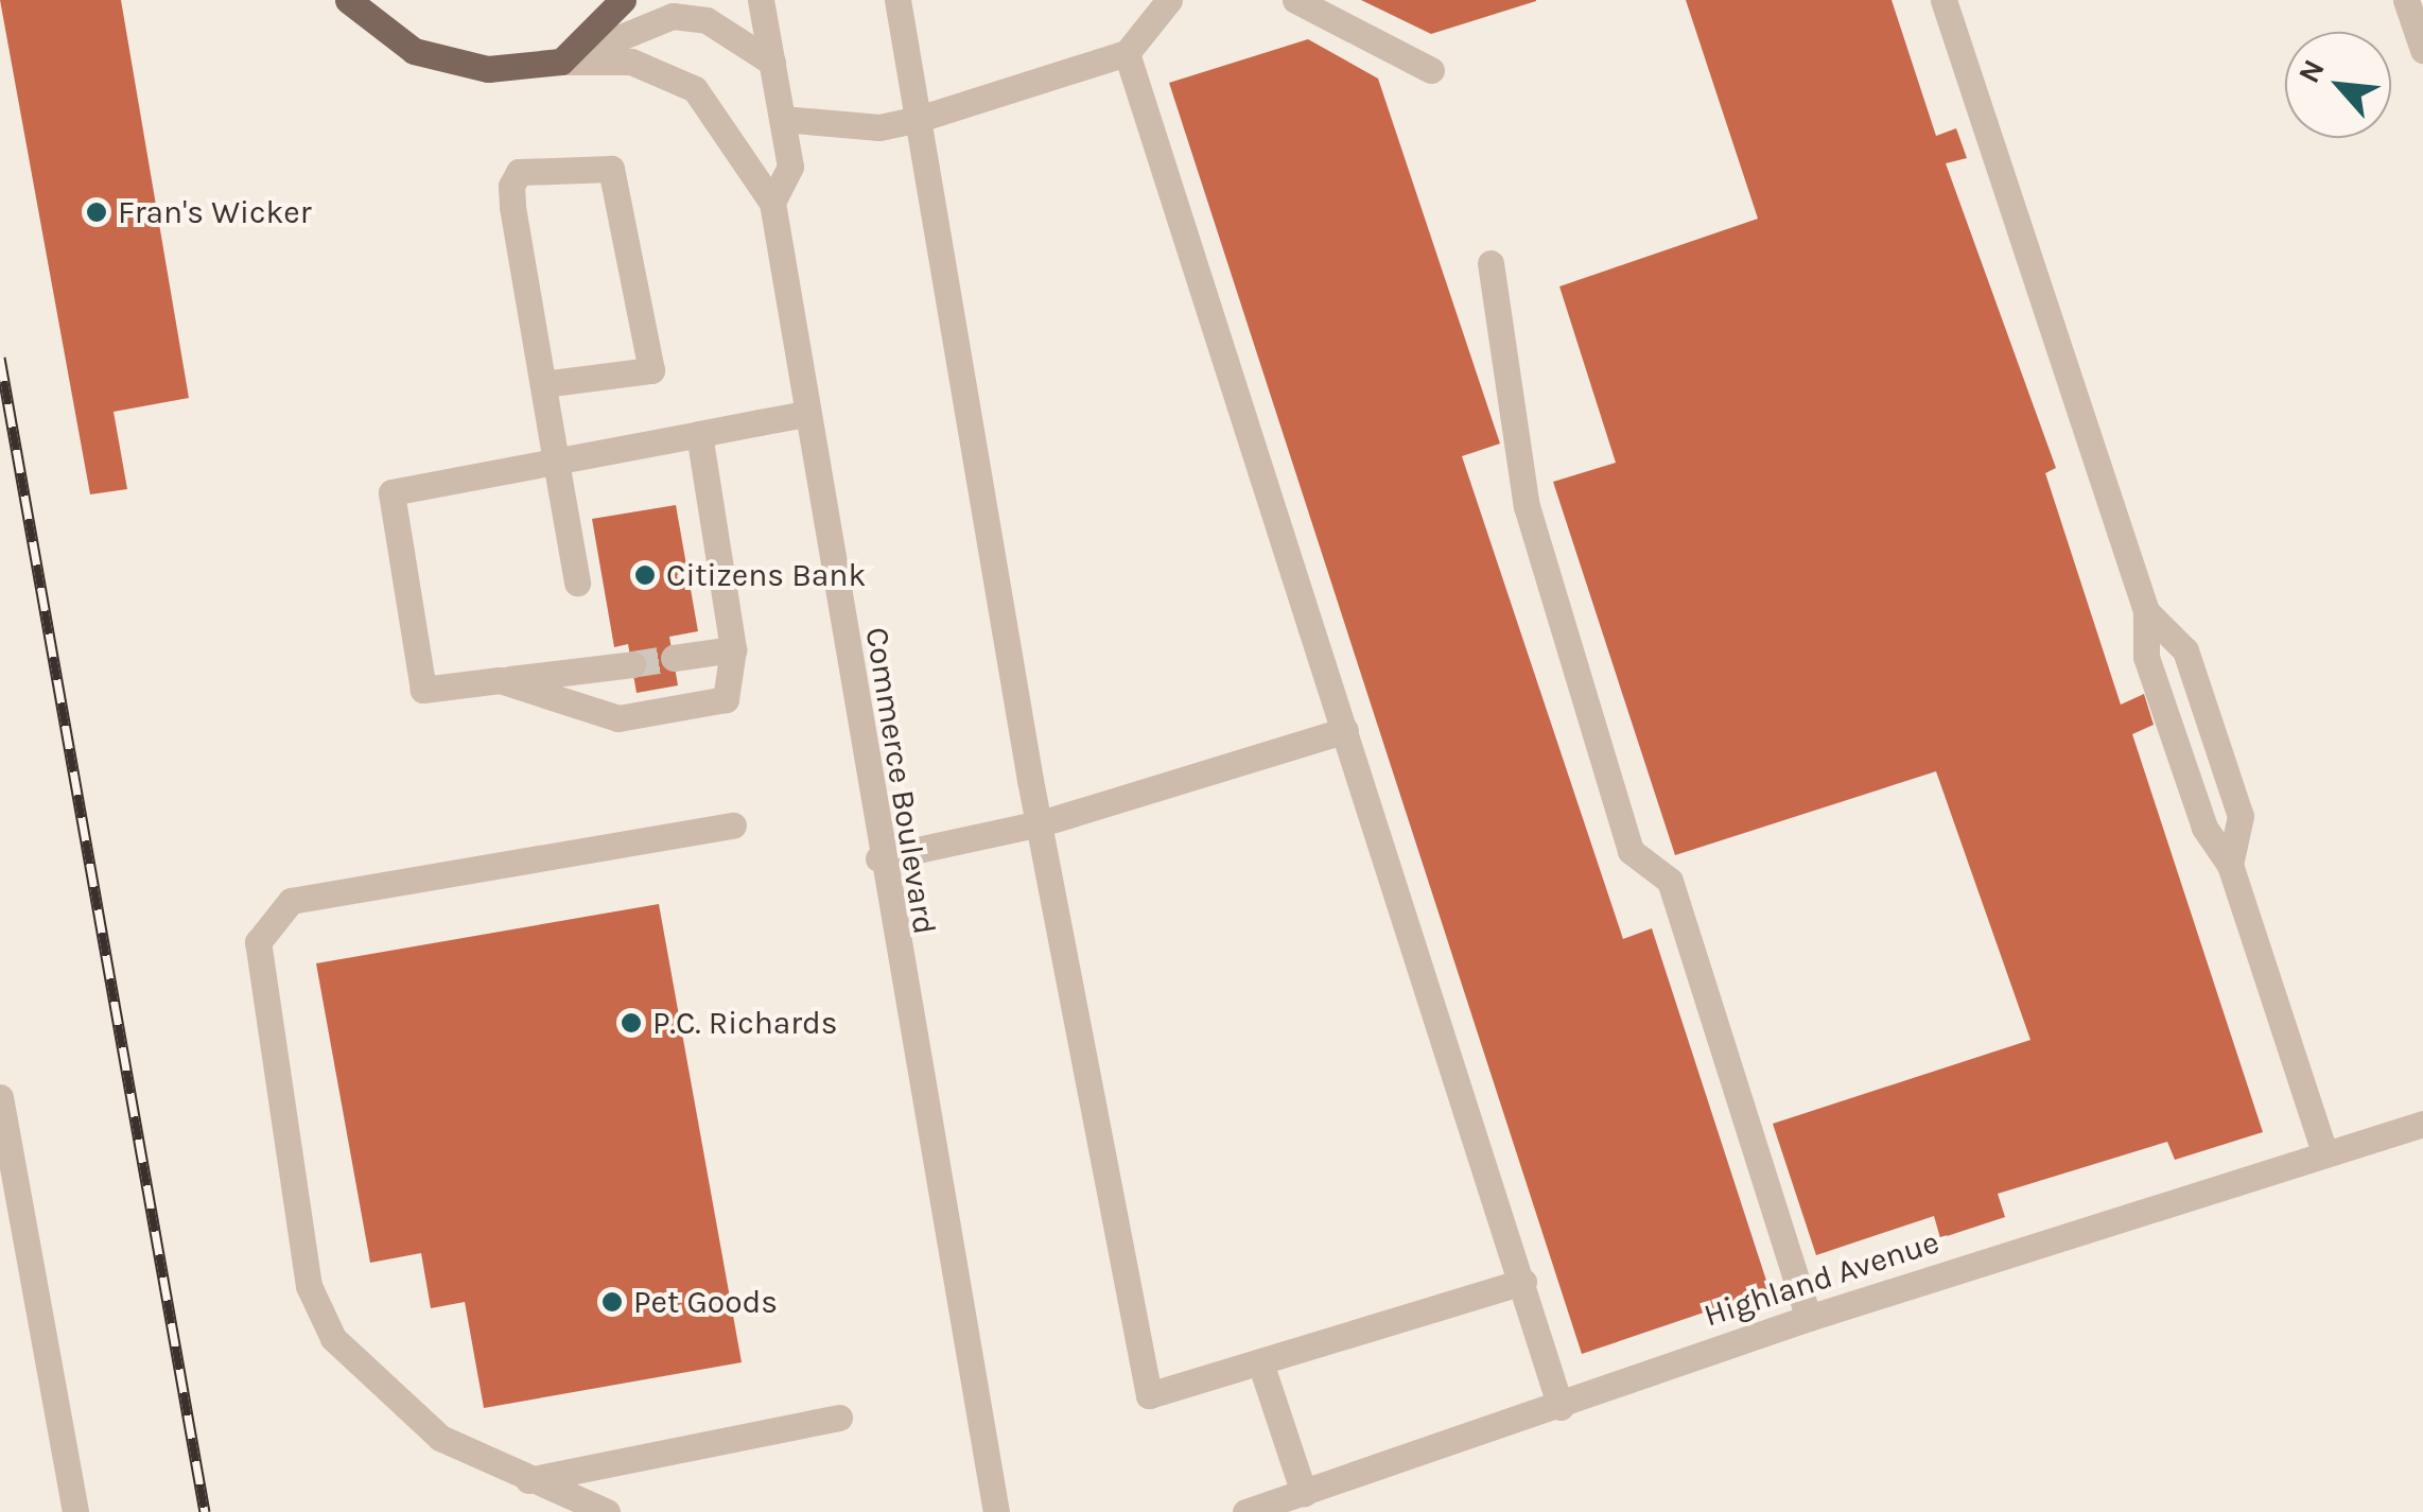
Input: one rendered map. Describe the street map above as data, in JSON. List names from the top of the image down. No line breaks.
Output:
{"streets":{"street":["Commerce Boulevard","Highland Avenue"]},"places":["Fran's Wicker","Citizens Bank","P.C. Richards","Pet Goods"],"north":"top left"}
